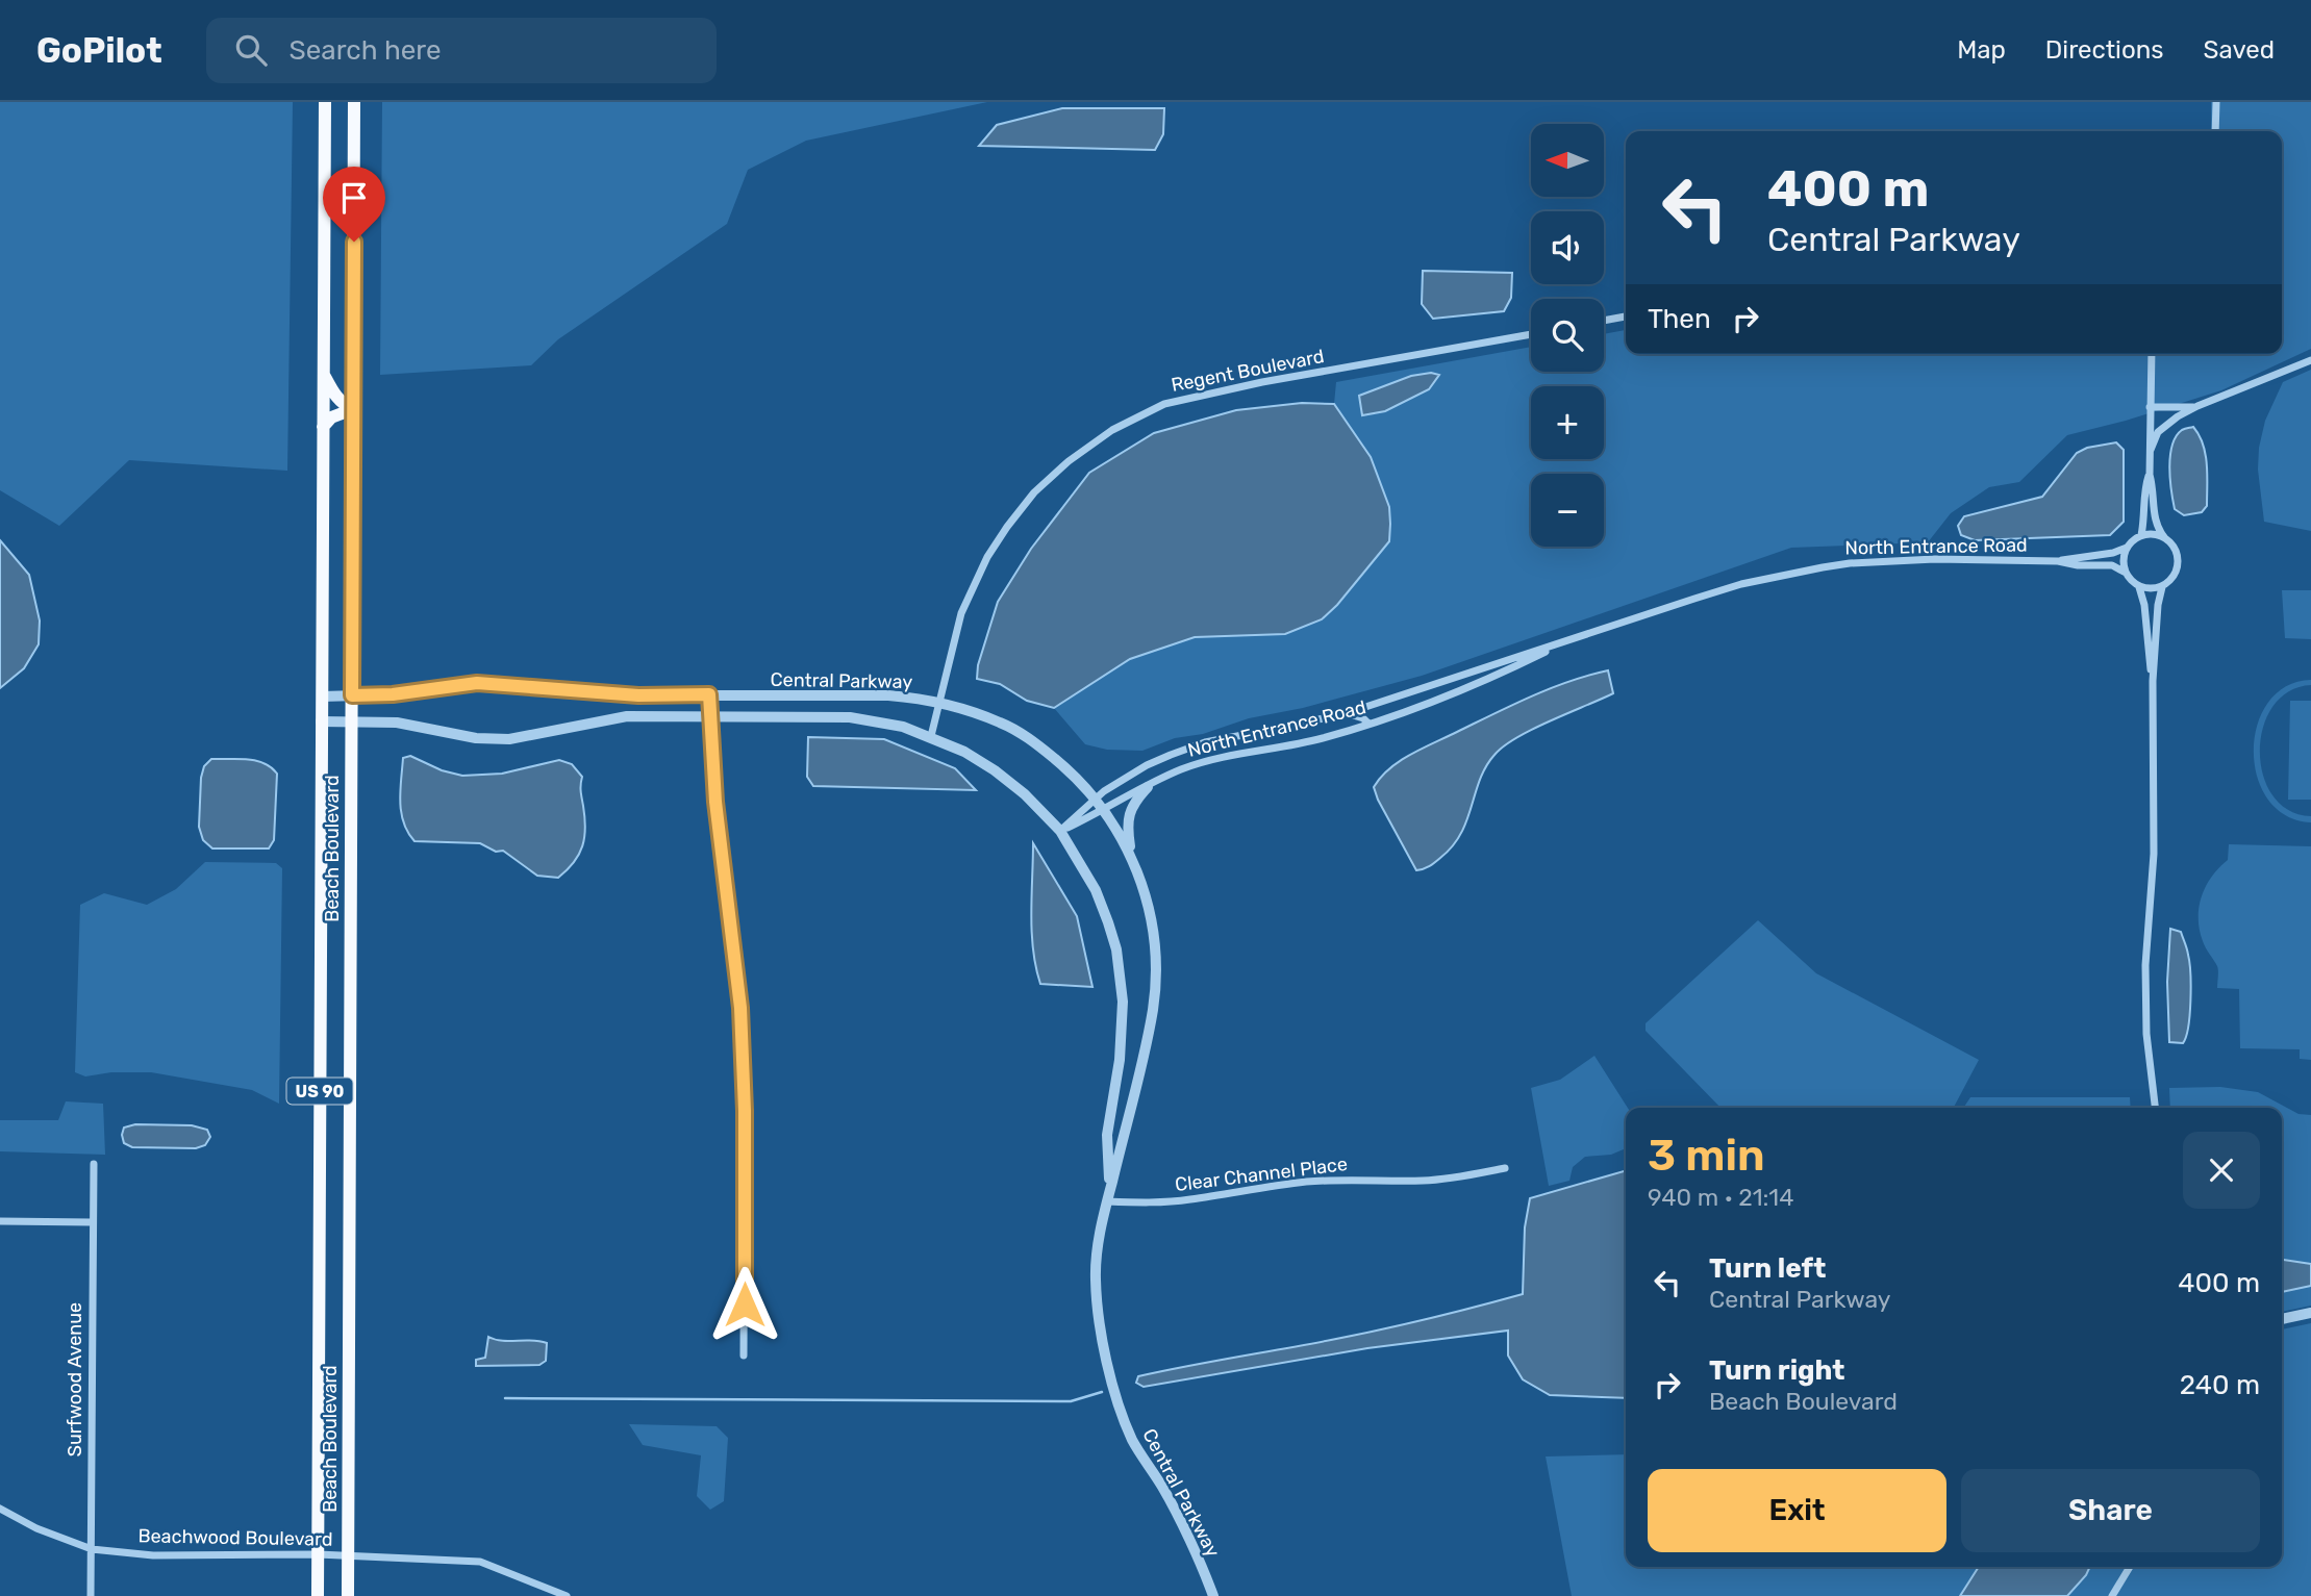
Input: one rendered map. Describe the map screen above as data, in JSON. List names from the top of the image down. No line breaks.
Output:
{"streets":{"highway":["Beach Boulevard","US 90"],"street":["Regent Boulevard","North Entrance Road","Central Parkway","Clear Channel Place","Surfwood Avenue","Beachwood Boulevard"]},"crossings":[["Regent Boulevard","Central Parkway"],["North Entrance Road","Central Parkway"],["Central Parkway","Beach Boulevard"],["Central Parkway","US 90"],["Central Parkway","Clear Channel Place"],["Beach Boulevard","Beachwood Boulevard"],["US 90","Beachwood Boulevard"],["Surfwood Avenue","Beachwood Boulevard"]],"north":"left","page":{"header":"GoPilot","search":"Search here","nav":["Map","Directions","Saved"],"map_buttons":["+","−"],"turn":["400 m","Central Parkway"],"then":"Then","heading":["3 min","940 m · 21:14"],"list":[{"name":"Turn left","note":"Central Parkway","value":"400 m"},{"name":"Turn right","note":"Beach Boulevard","value":"240 m"}],"buttons":["Exit","Share"]}}
